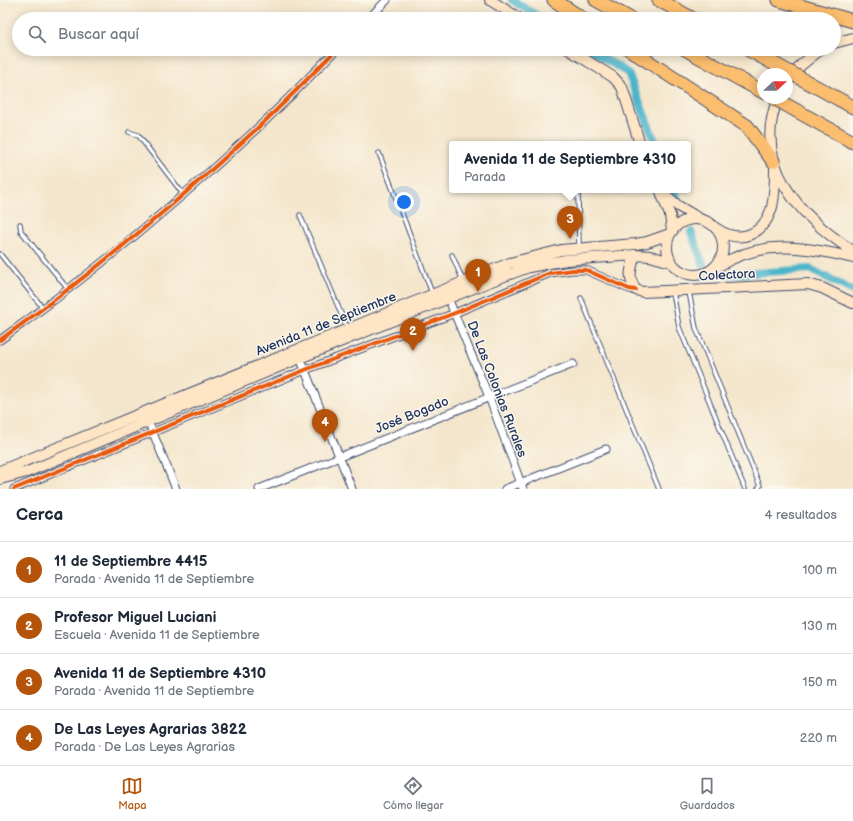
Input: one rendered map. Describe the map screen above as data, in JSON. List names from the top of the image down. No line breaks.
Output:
{"streets":{"main road":["Colectora","Avenida 11 de Septiembre"],"street":["De Las Colonias Rurales","José Bogado"]},"crossings":[["Avenida 11 de Septiembre","De Las Colonias Rurales"],["De Las Colonias Rurales","José Bogado"]],"north":"right","page":{"search":"Buscar aquí","popup":["Avenida 11 de Septiembre 4310","Parada"],"pins":["3","1","2","4"],"heading":["Cerca","4 resultados"],"list":[{"mark":"1","name":"11 de Septiembre 4415","note":"Parada · Avenida 11 de Septiembre","value":"100 m"},{"mark":"2","name":"Profesor Miguel Luciani","note":"Escuela · Avenida 11 de Septiembre","value":"130 m"},{"mark":"3","name":"Avenida 11 de Septiembre 4310","note":"Parada · Avenida 11 de Septiembre","value":"150 m"},{"mark":"4","name":"De Las Leyes Agrarias 3822","note":"Parada · De Las Leyes Agrarias","value":"220 m"}],"nav":["Mapa","Cómo llegar","Guardados"]}}
